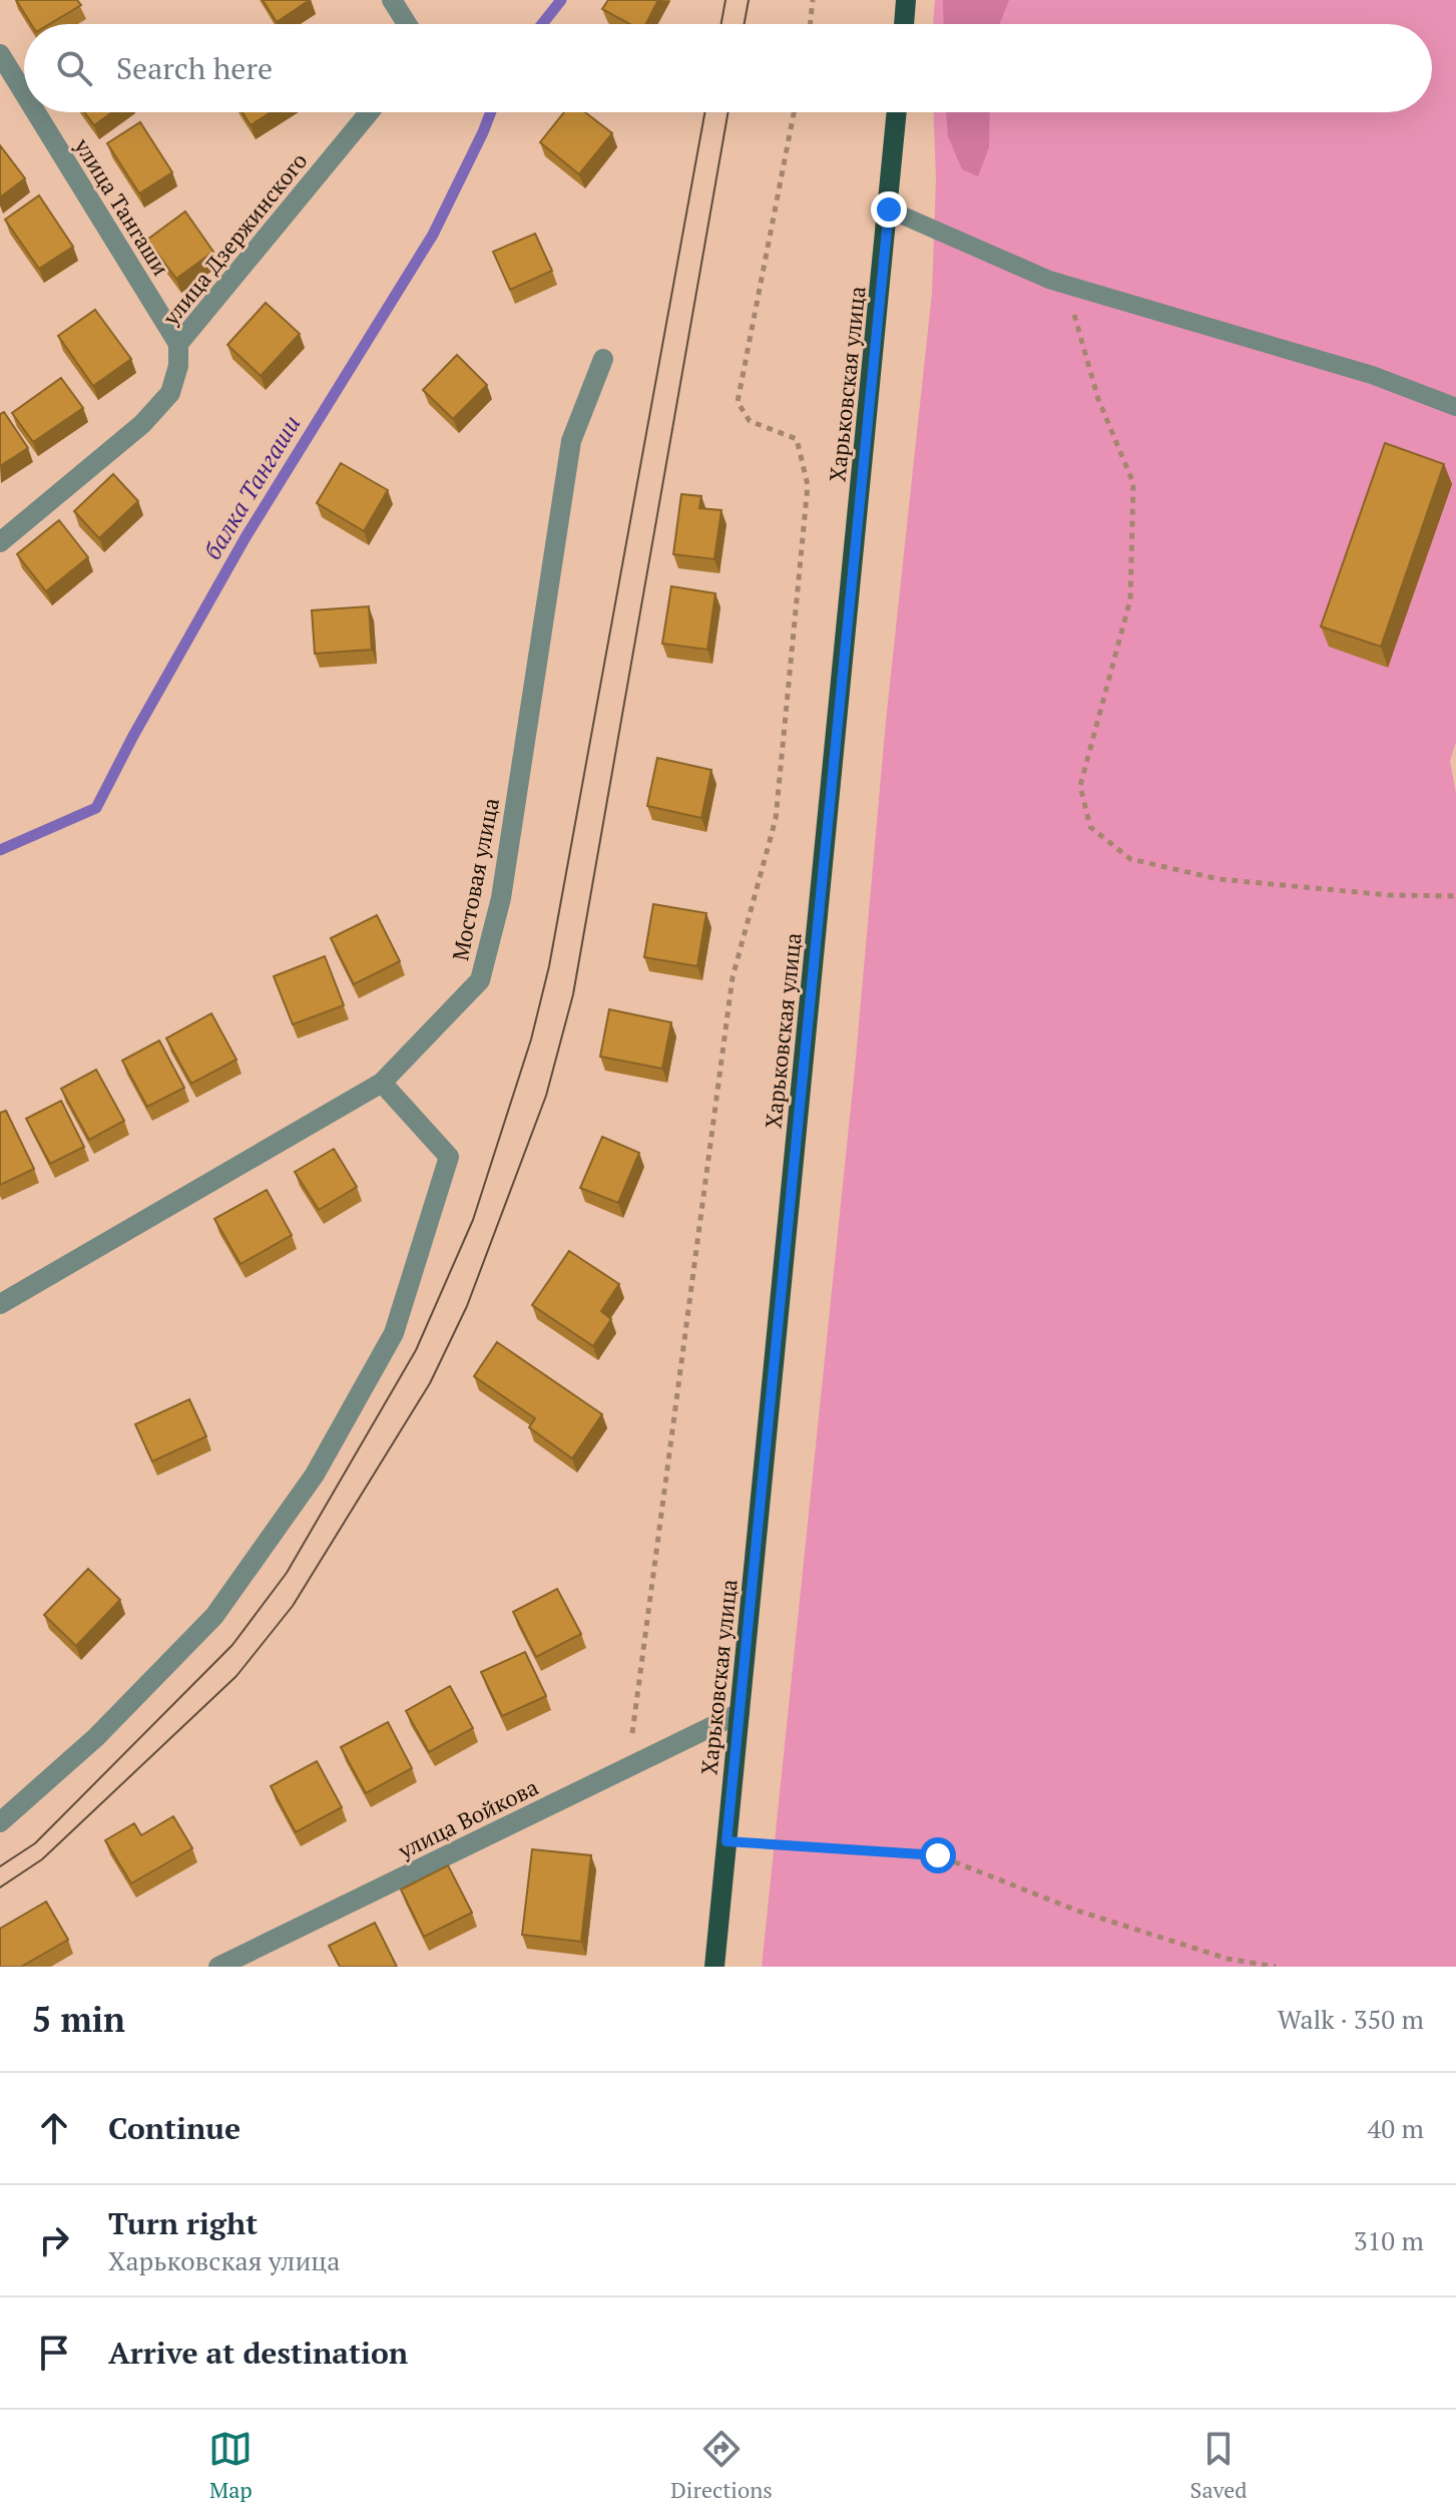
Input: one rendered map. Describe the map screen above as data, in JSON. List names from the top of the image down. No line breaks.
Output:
{"streets":{"main road":["Харьковская улица"],"street":["улица Тангаши","улица Дзержинского","Мостовая улица","улица Войкова"]},"crossings":[["улица Тангаши","улица Дзержинского"],["Харьковская улица","улица Войкова"]],"water":["балка Тангаши"],"page":{"search":"Search here","heading":["5 min","Walk · 350 m"],"list":[["Continue","40 m"],["Turn right","Харьковская улица","310 m"],"Arrive at destination"],"nav":["Map","Directions","Saved"]}}
